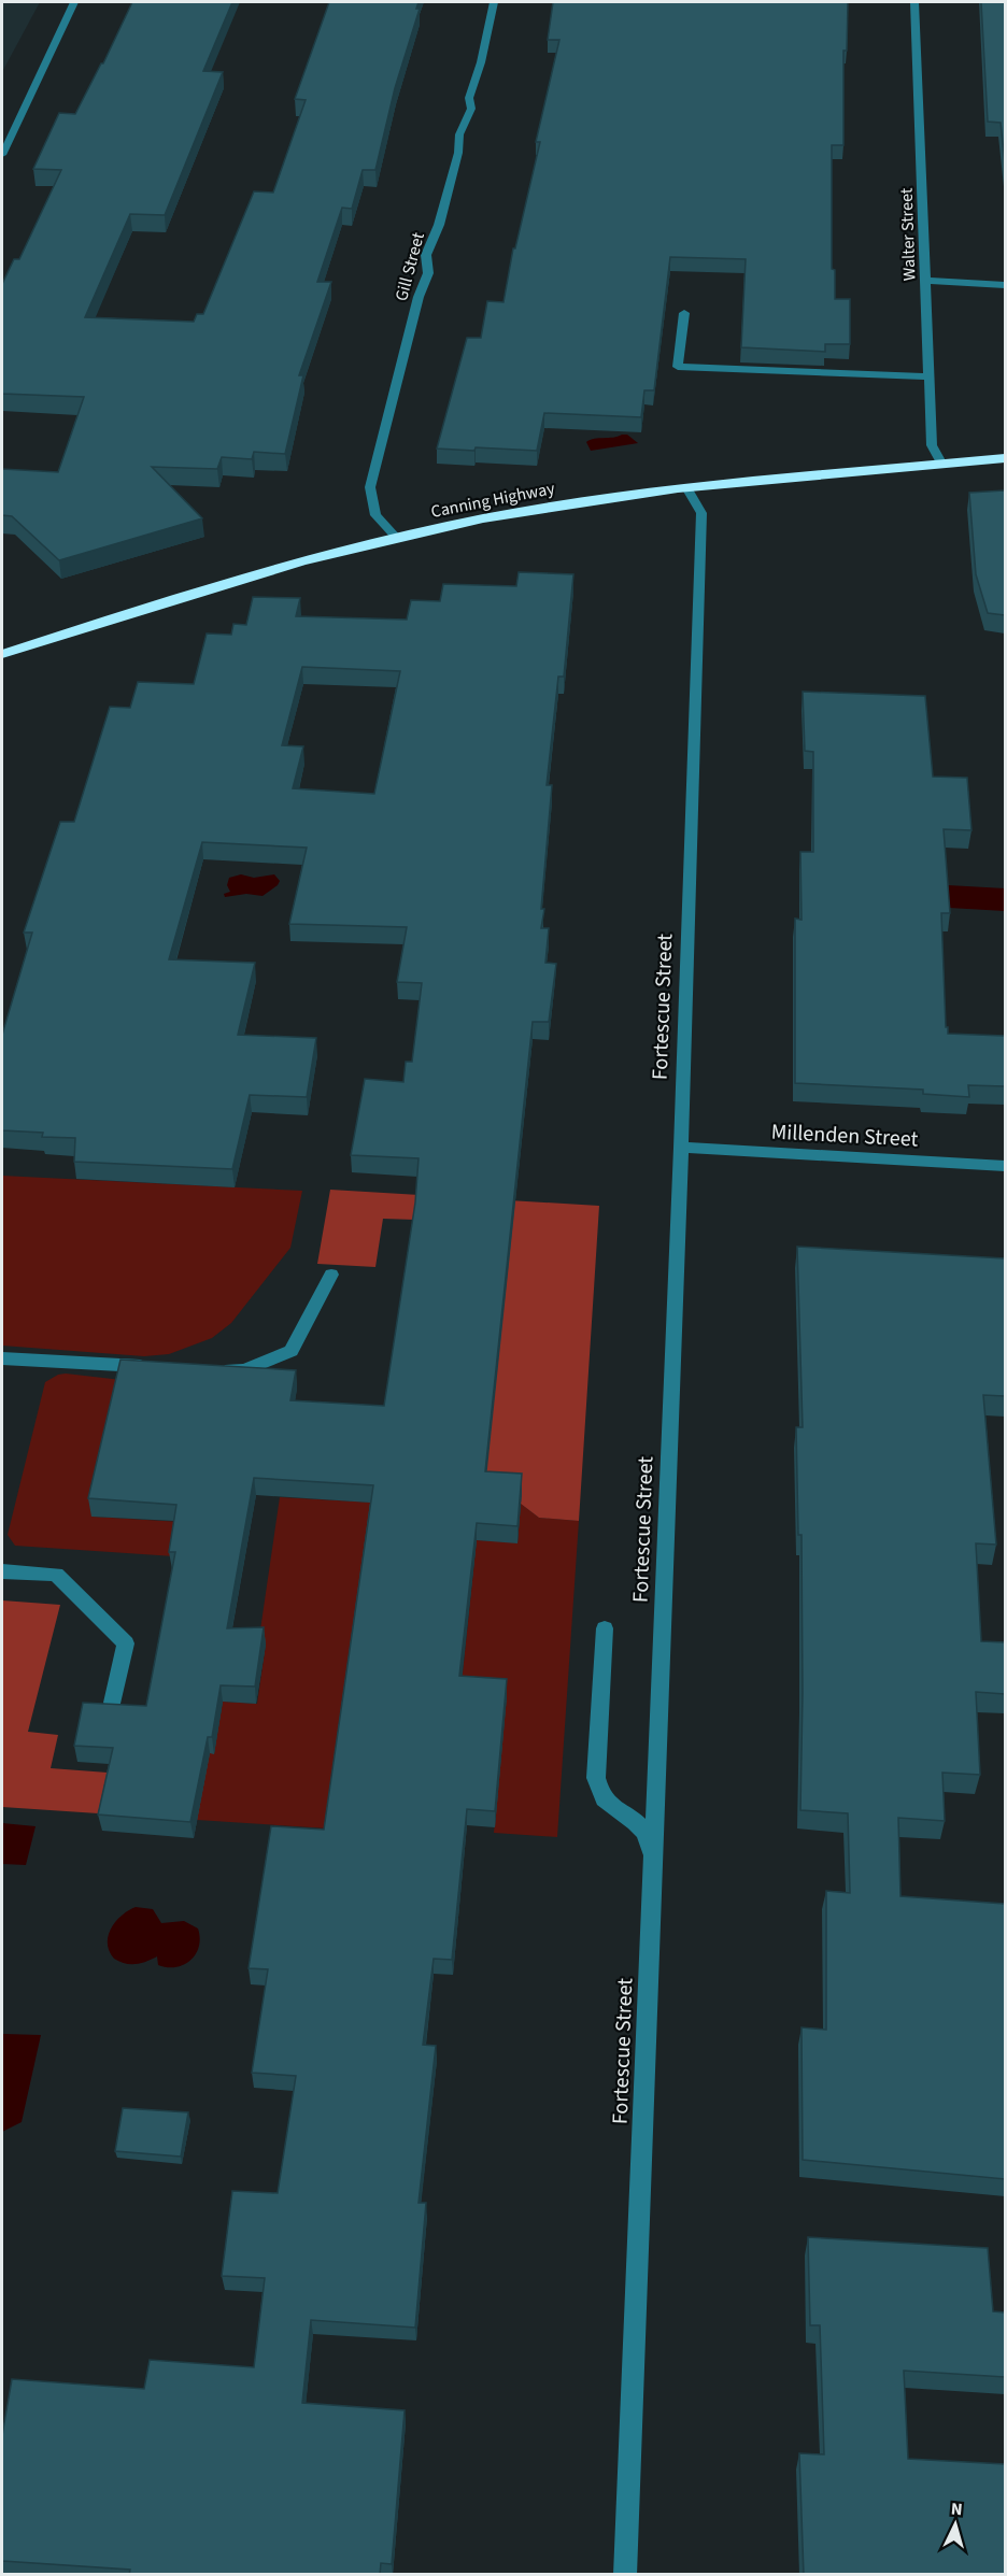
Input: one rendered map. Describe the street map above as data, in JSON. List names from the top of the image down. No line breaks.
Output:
{"streets":{"highway":["Canning Highway"],"street":["Walter Street","Gill Street","Fortescue Street","Millenden Street"]},"crossings":[["Walter Street","Canning Highway"],["Gill Street","Canning Highway"],["Canning Highway","Fortescue Street"],["Fortescue Street","Millenden Street"]],"north":"top"}
